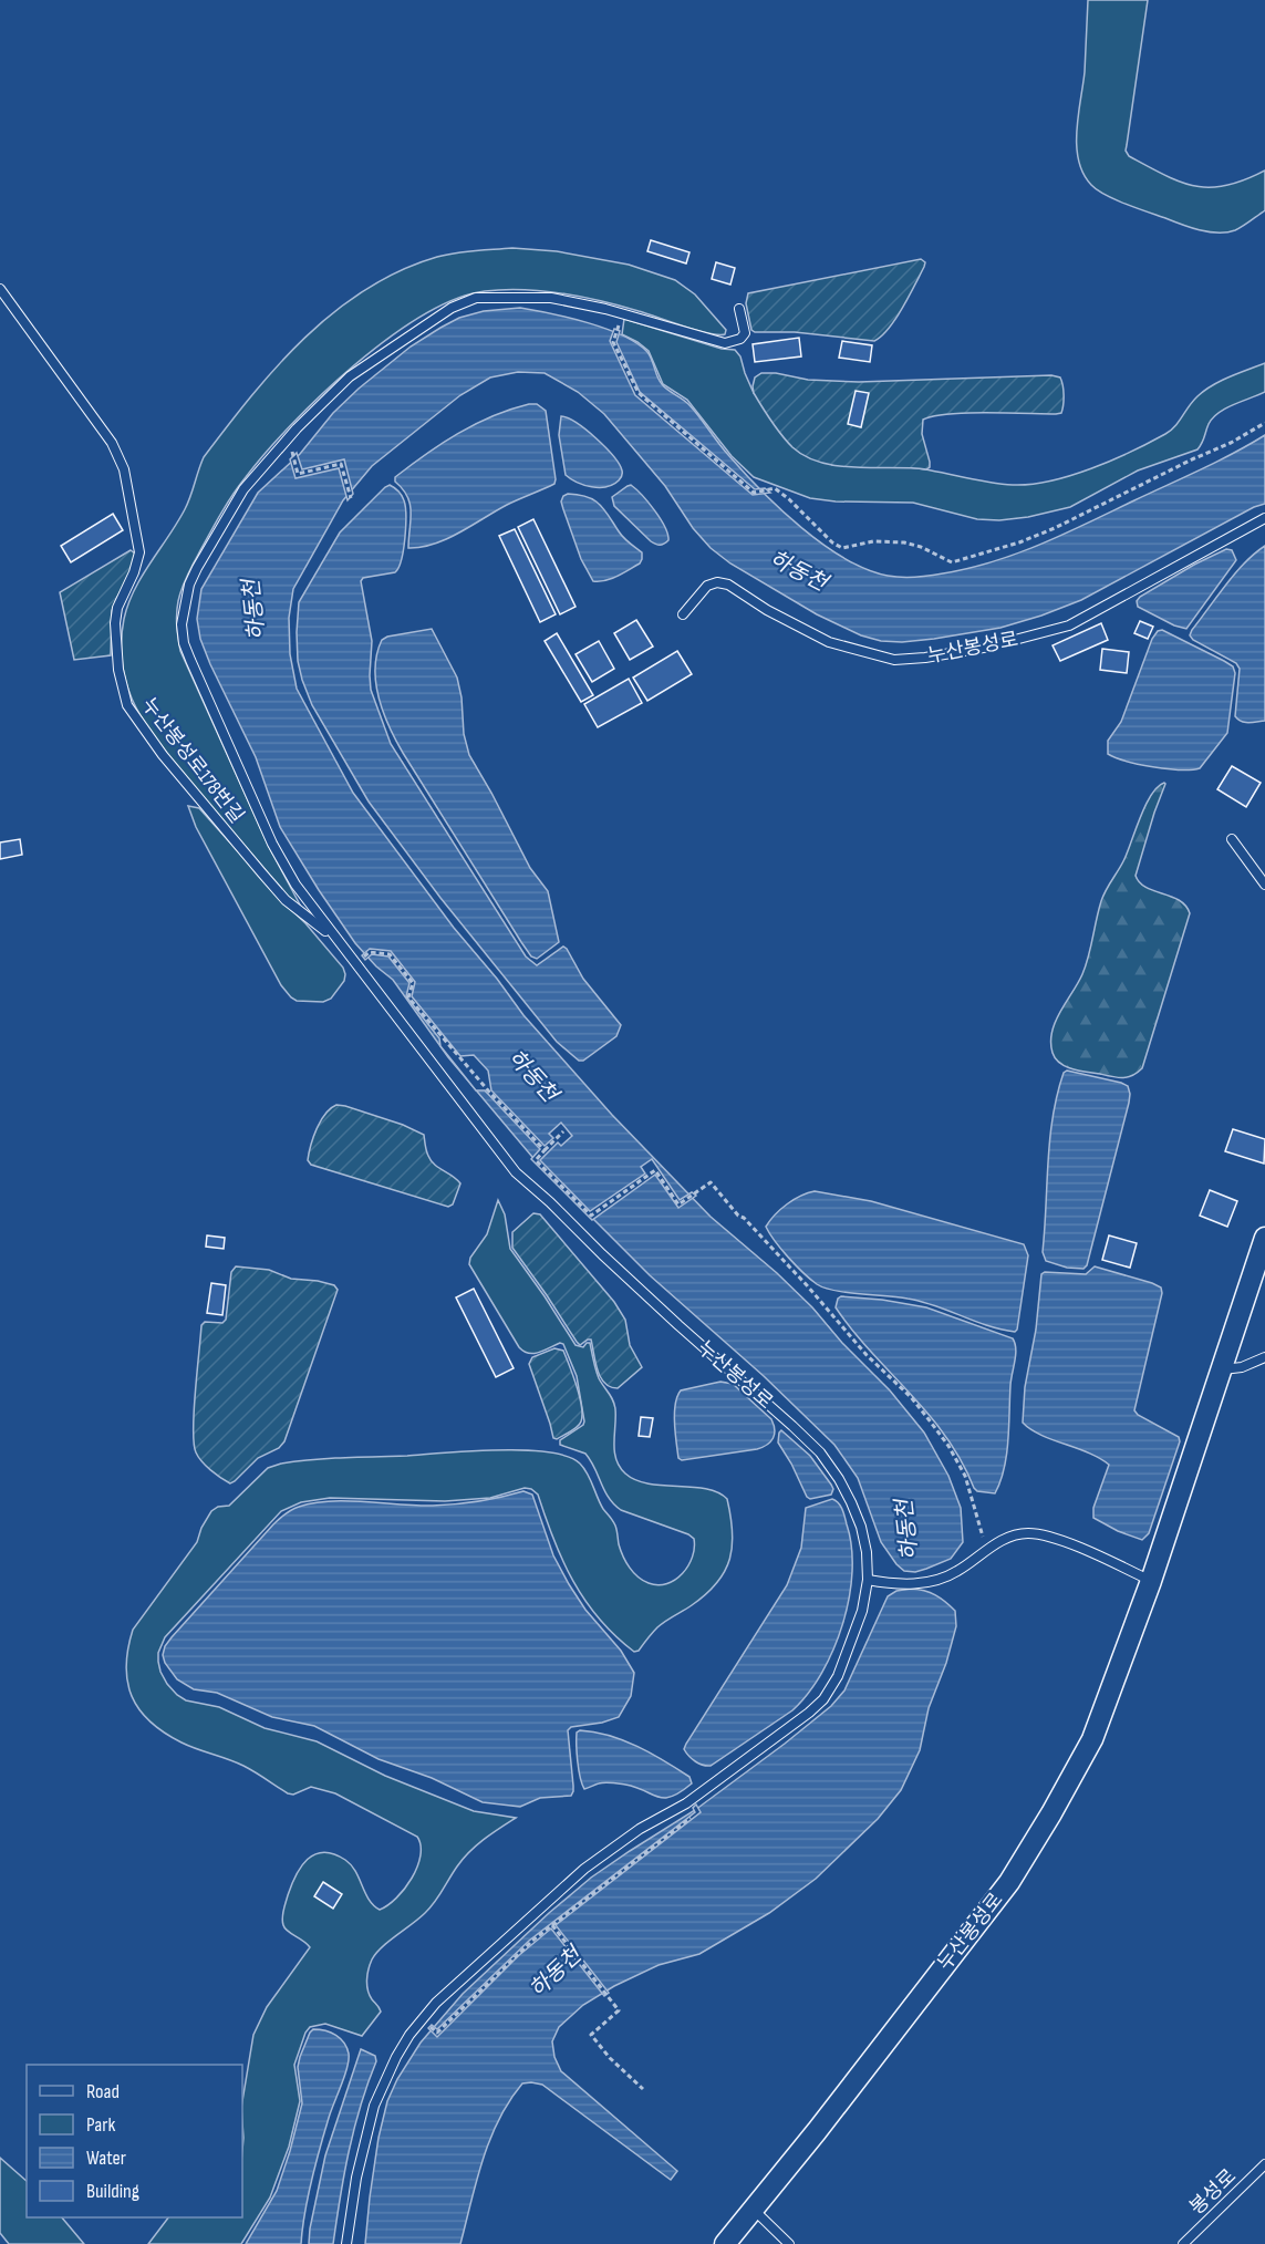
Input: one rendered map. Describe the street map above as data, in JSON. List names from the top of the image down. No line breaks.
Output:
{"streets":{"street":["누산봉성로"],"lane":["누산봉성로178번길","봉성로"]},"crossings":[["누산봉성로","누산봉성로178번길"]],"water":["하동천"],"legend":["Road","Park","Water","Building"]}
